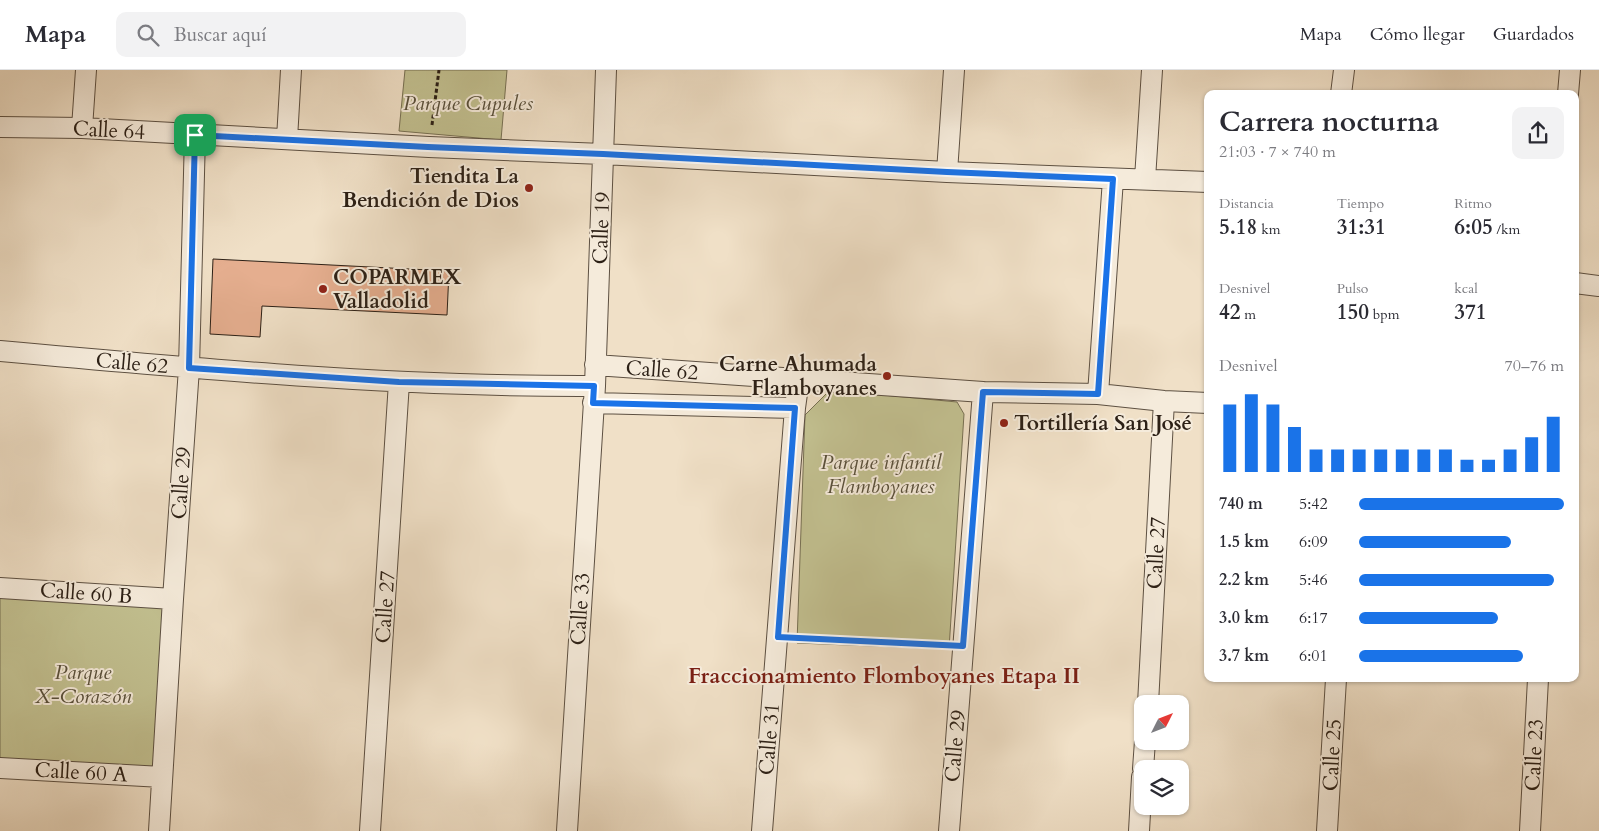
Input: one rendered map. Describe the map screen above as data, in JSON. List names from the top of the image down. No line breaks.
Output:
{"streets":{"street":["Calle 64","Calle 19","Calle 62","Calle 29","Calle 27","Calle 60 B","Calle 33","Calle 31","Calle 25","Calle 23","Calle 60 A"]},"crossings":[["Calle 64","Calle 19"],["Calle 64","Calle 29"],["Calle 19","Calle 62"],["Calle 19","Calle 33"],["Calle 62","Calle 29"],["Calle 62","Calle 27"],["Calle 62","Calle 33"],["Calle 62","Calle 31"],["Calle 29","Calle 60 B"],["Calle 29","Calle 60 A"]],"districts":["Fraccionamiento Flomboyanes Etapa II"],"parks":["Parque Cupules","Parque infantil Flamboyanes","Parque X-Corazón"],"places":["Tiendita La Bendición de Dios","COPARMEX Valladolid","Carne Ahumada Flamboyanes","Tortillería San José"],"north":"top right","page":{"header":"Mapa","search":"Buscar aquí","nav":["Mapa","Cómo llegar","Guardados"],"heading":["Carrera nocturna","21:03 · 7 × 740 m"],"stats":[["Distancia","5.18 km"],["Tiempo","31:31"],["Ritmo","6:05 /km"],["Desnivel","42 m"],["Pulso","150 bpm"],["kcal","371"]],"chart":["Desnivel","70–76 m"],"list":[{"name":"740 m","note":"5:42"},{"name":"1.5 km","note":"6:09"},{"name":"2.2 km","note":"5:46"},{"name":"3.0 km","note":"6:17"},{"name":"3.7 km","note":"6:01"}]}}
